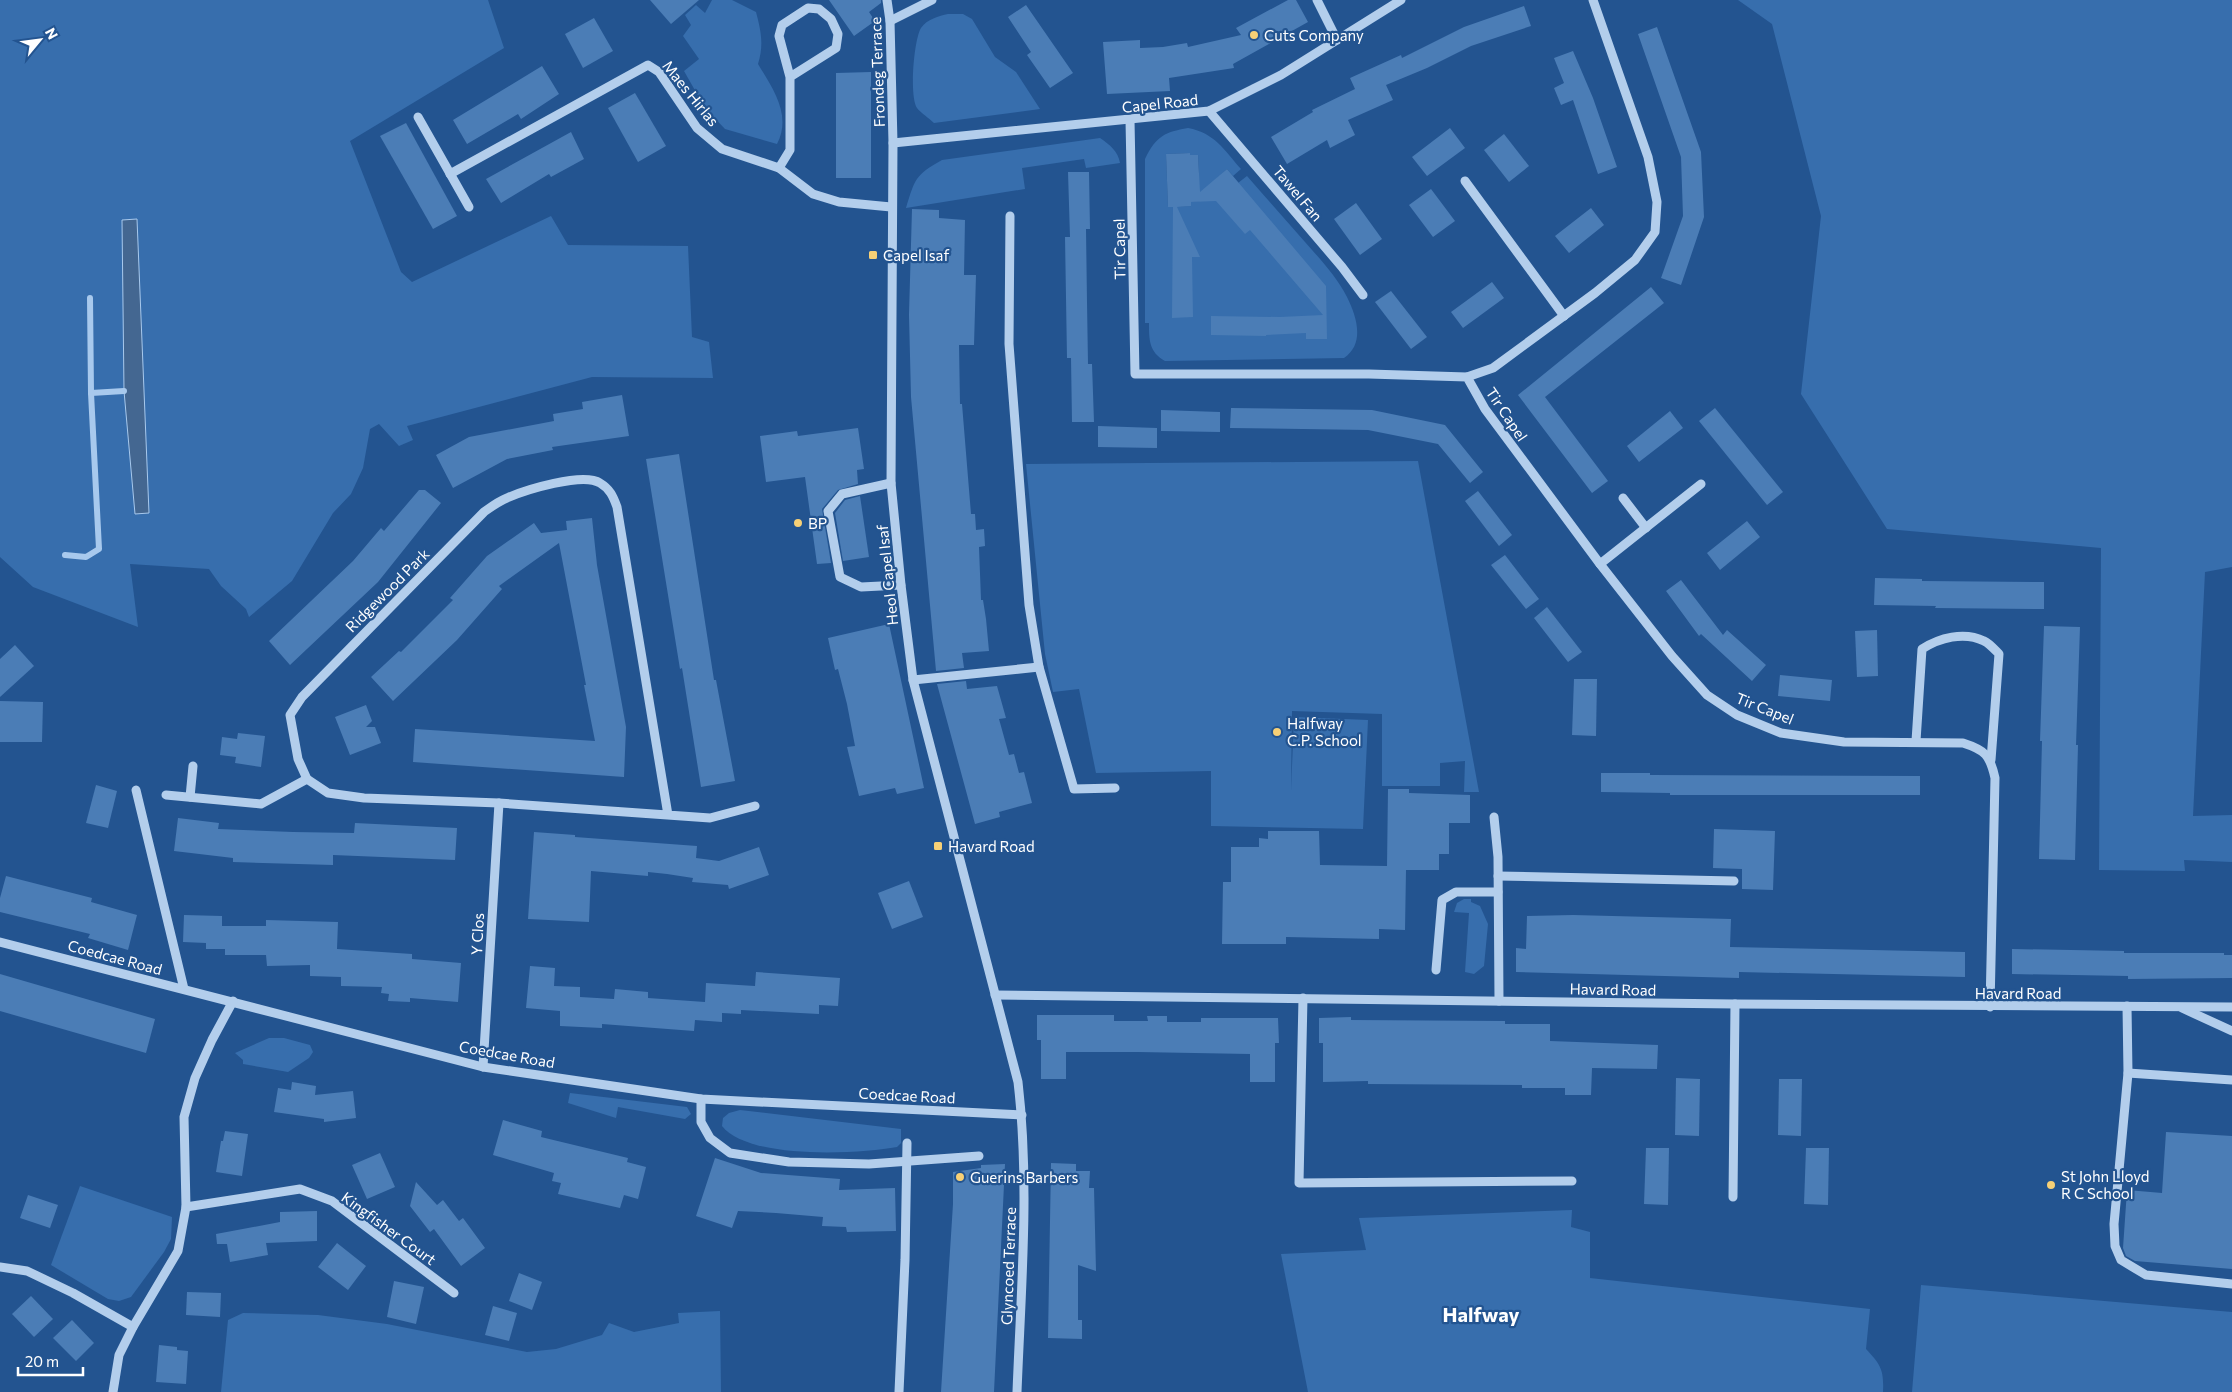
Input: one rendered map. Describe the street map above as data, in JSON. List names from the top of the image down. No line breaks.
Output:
{"streets":{"street":["Frondeg Terrace","Maes Hirlas","Capel Road","Tawel Fan","Tir Capel","Heol Capel Isaf","Ridgewood Park","Y Clos","Coedcae Road","Havard Road","Kingfisher Court","Glyncoed Terrace"]},"crossings":[["Frondeg Terrace","Capel Road"],["Frondeg Terrace","Heol Capel Isaf"],["Maes Hirlas","Heol Capel Isaf"],["Capel Road","Tawel Fan"],["Capel Road","Tir Capel"],["Capel Road","Heol Capel Isaf"],["Heol Capel Isaf","Havard Road"],["Heol Capel Isaf","Glyncoed Terrace"],["Y Clos","Coedcae Road"],["Coedcae Road","Glyncoed Terrace"],["Havard Road","Glyncoed Terrace"]],"districts":["Halfway"],"places":{"other":["Cuts Company","BP","Halfway C.P. School","Guerins Barbers","St John Lloyd R C School"],"transit":["Capel Isaf","Havard Road"]},"scale_bar":"20 m","north":"top right"}
